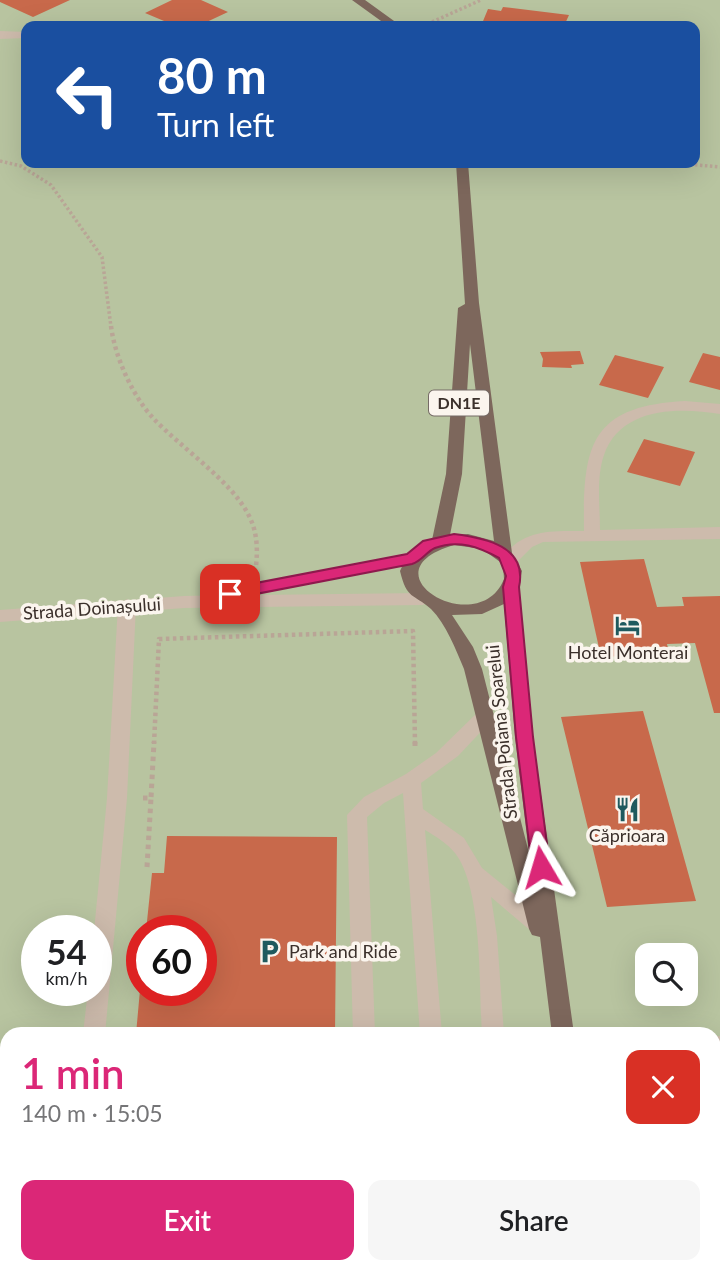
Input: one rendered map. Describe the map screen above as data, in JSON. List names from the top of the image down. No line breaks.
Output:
{"streets":{"main road":["DN1E","Strada Poiana Soarelui"],"street":["Strada Doinașului"]},"crossings":[["DN1E","Strada Doinașului"],["DN1E","Strada Poiana Soarelui"],["Strada Doinașului","Strada Poiana Soarelui"]],"places":{"hotel":["Hotel Monterai"],"restaurant":["Căprioara"],"parking":["Park and Ride"]},"page":{"turn":["80 m","Turn left"],"speed":"54 km/h","limit":"60","heading":["1 min","140 m · 15:05"],"buttons":["Exit","Share"]}}
